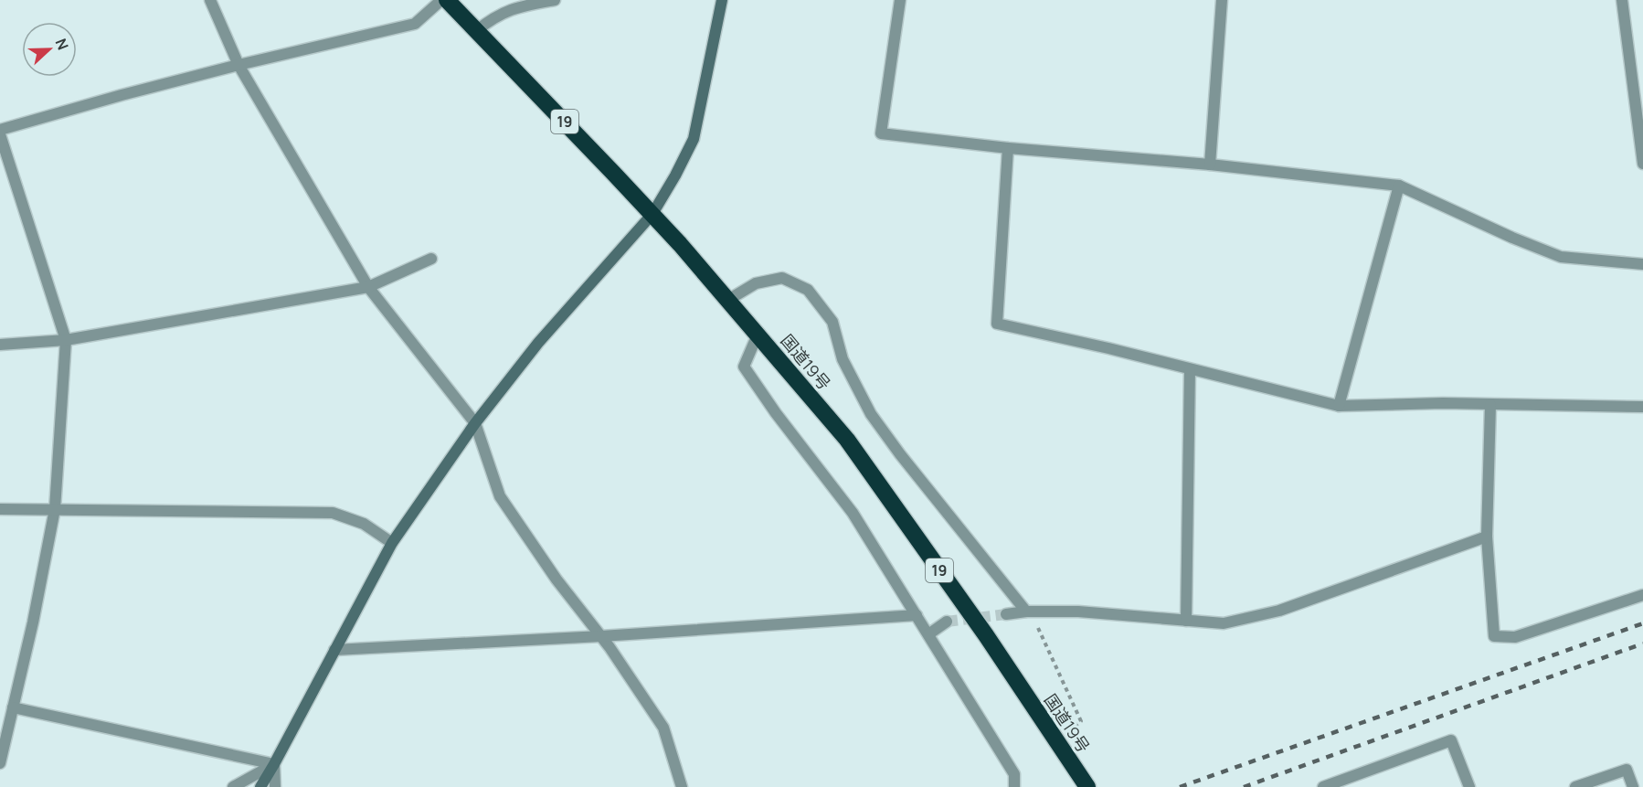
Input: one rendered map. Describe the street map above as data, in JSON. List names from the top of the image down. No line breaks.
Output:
{"streets":{"highway":["19","国道19号"]},"north":"right"}
